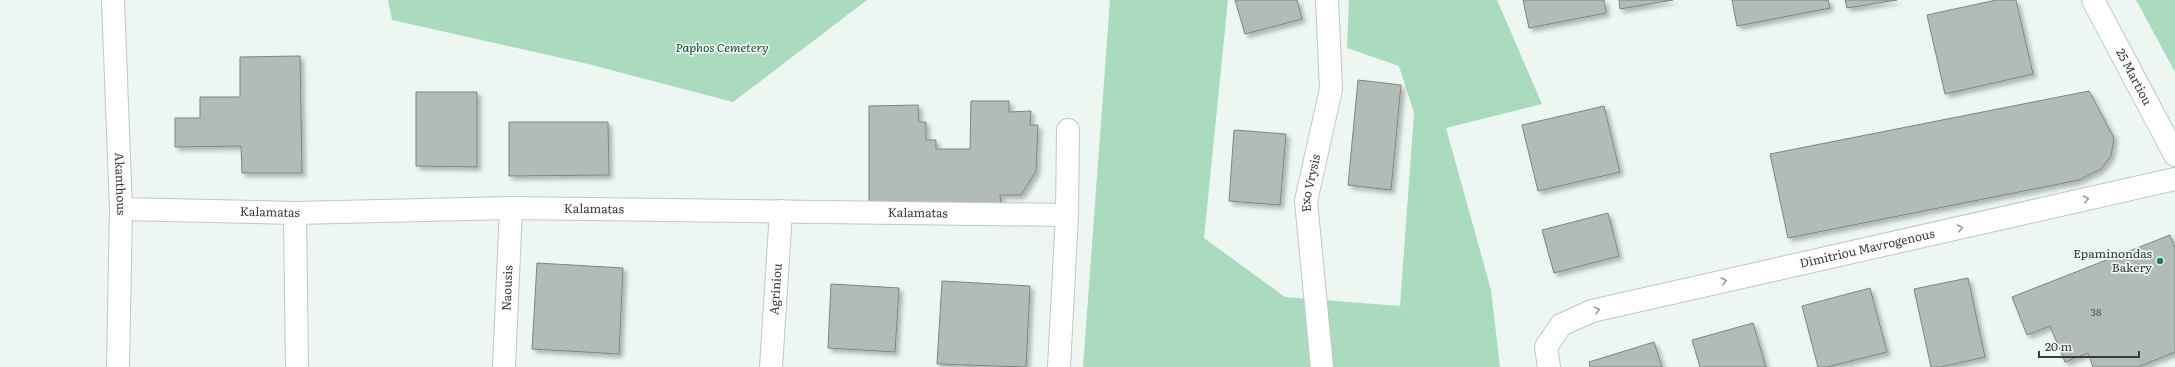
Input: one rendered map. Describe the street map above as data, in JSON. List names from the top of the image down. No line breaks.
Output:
{"streets":{"street":["25 Martiou","Akanthous","Exo Vrysis","Kalamatas","Dimitriou Mavrogenous","Naousis","Agriniou"]},"crossings":[["Akanthous","Kalamatas"],["Kalamatas","Naousis"],["Kalamatas","Agriniou"]],"one_way":["Dimitriou Mavrogenous"],"parks":["Paphos Cemetery"],"places":["Epaminondas Bakery"],"house_numbers":["38"],"scale_bar":"20 m"}
